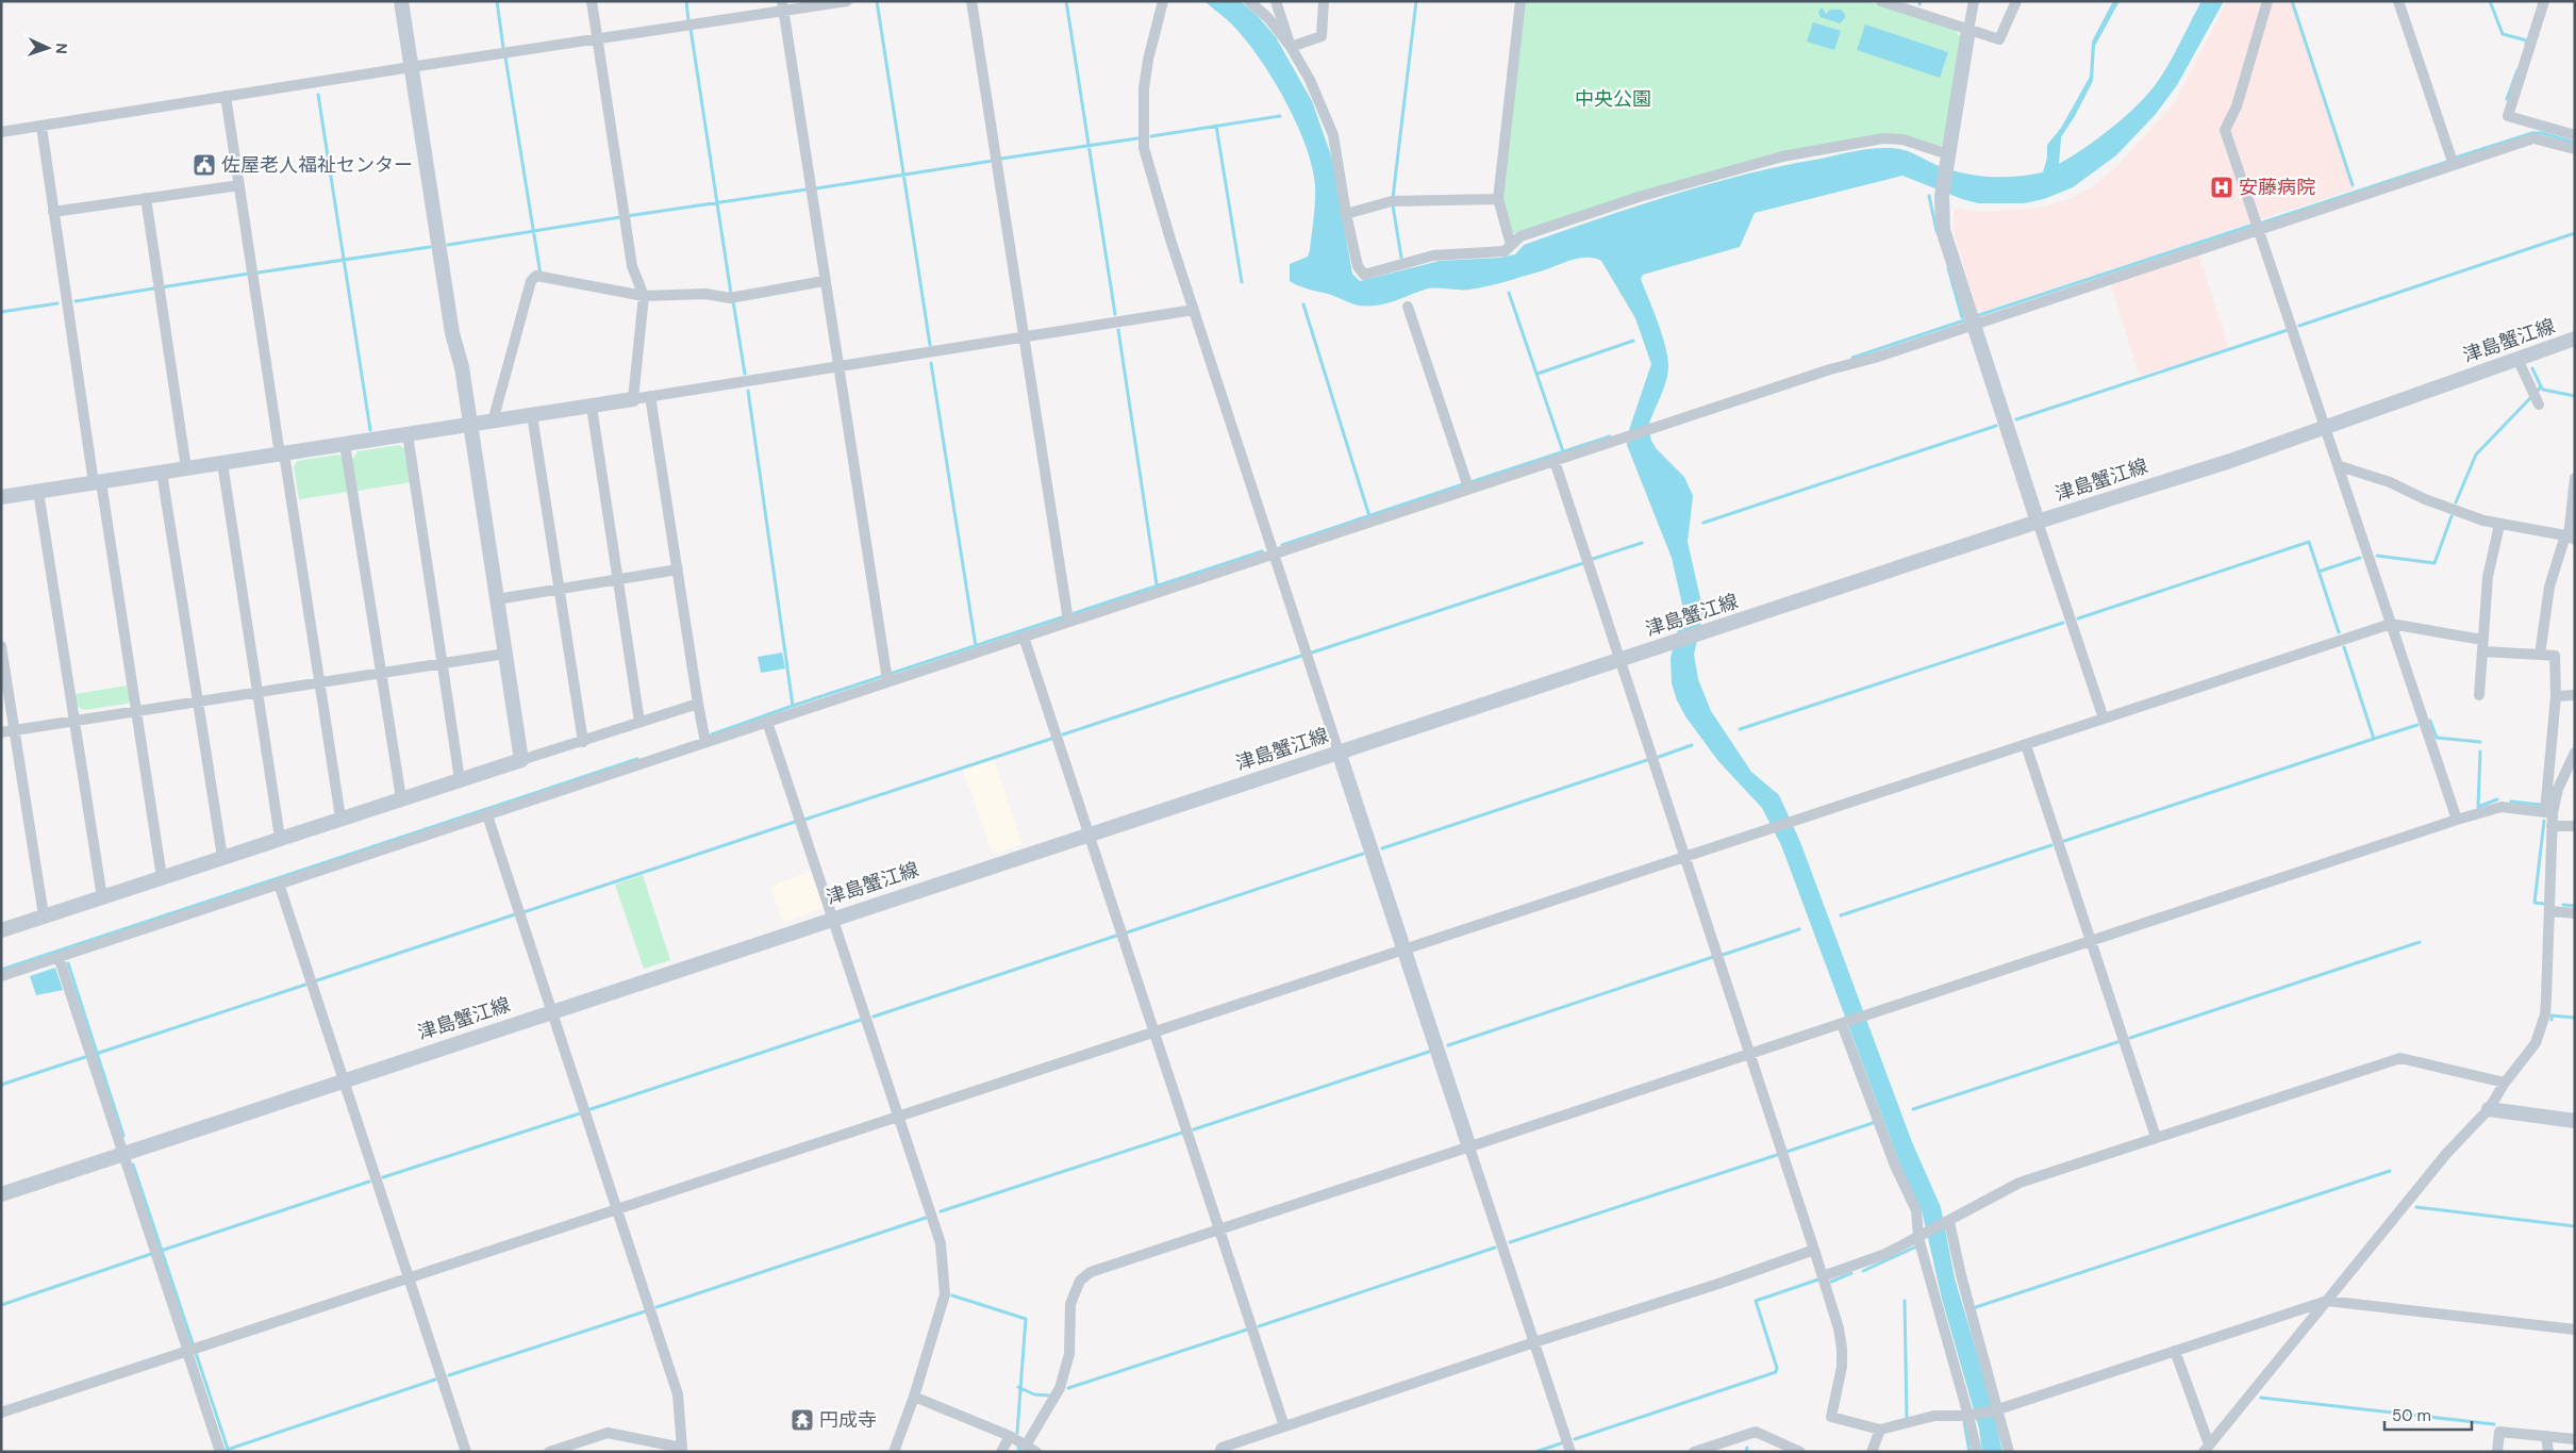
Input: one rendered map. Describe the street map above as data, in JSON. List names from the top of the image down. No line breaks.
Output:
{"streets":{"street":["津島蟹江線"]},"parks":["中央公園"],"places":{"public building":["佐屋老人福祉センター"],"hospital":["安藤病院"],"temple":["円成寺"]},"scale_bar":"50 m","north":"right"}
